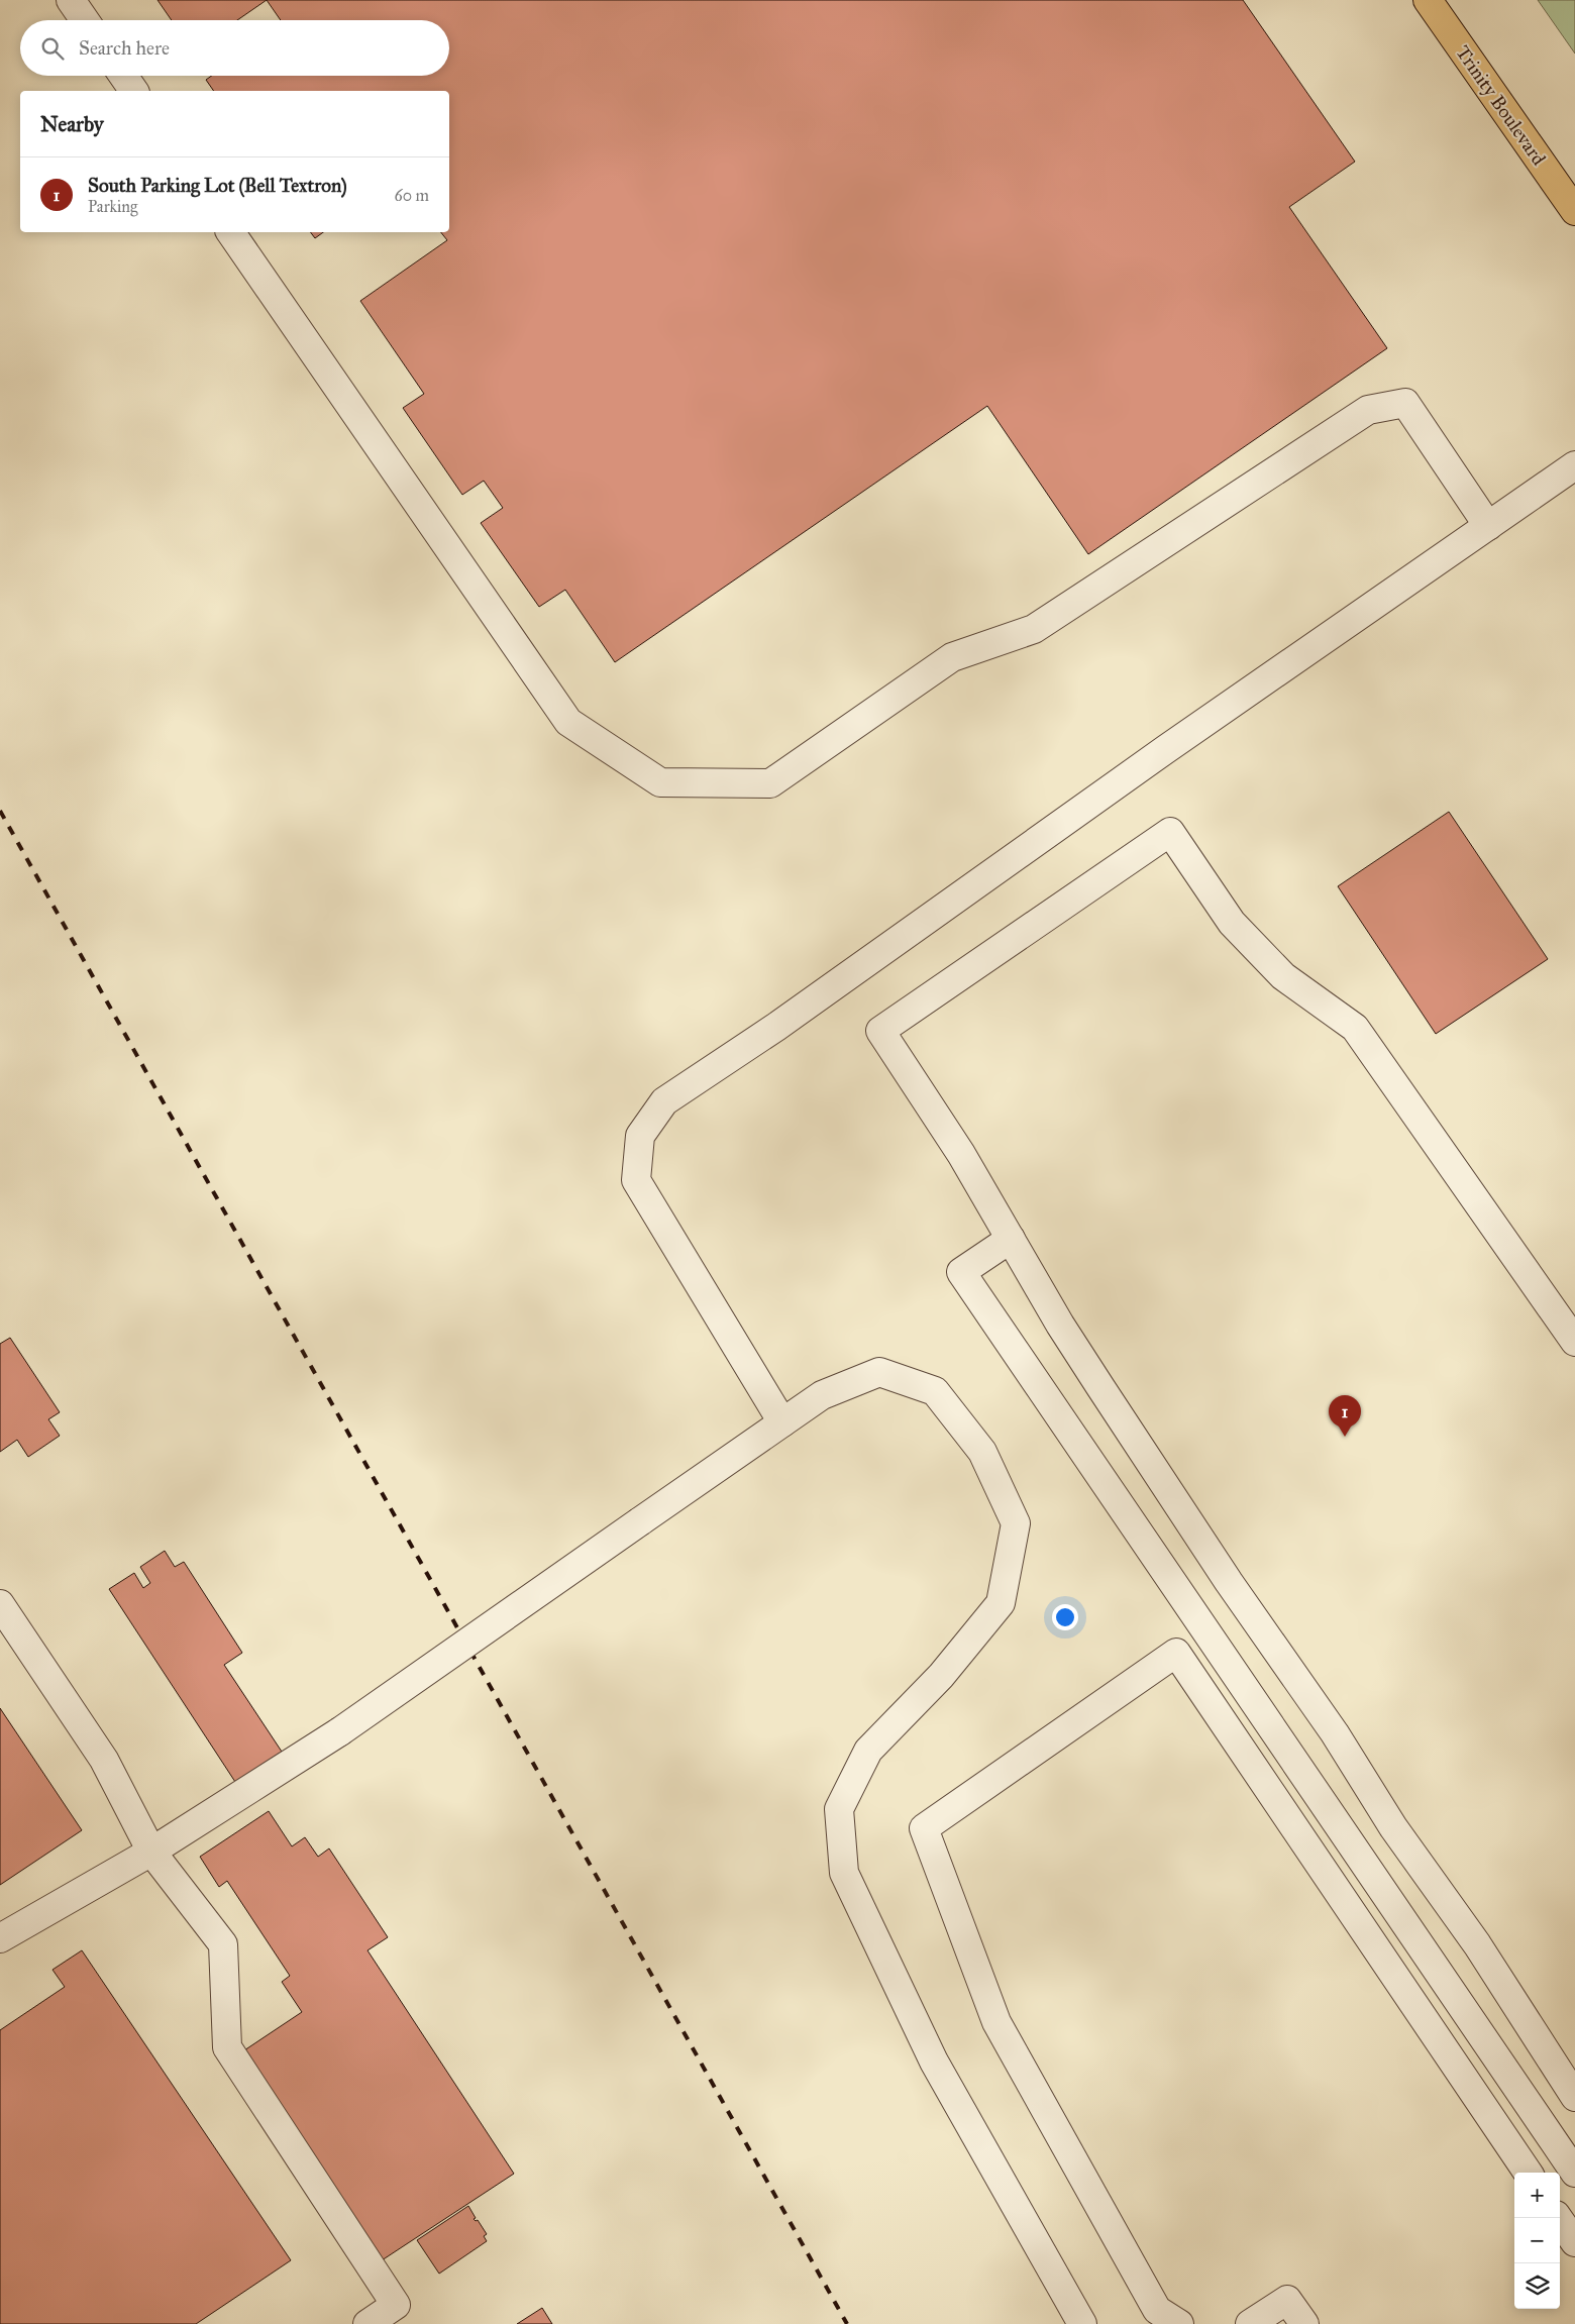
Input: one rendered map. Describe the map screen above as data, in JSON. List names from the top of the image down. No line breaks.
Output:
{"streets":{"main road":["Trinity Boulevard"]},"page":{"search":"Search here","heading":"Nearby","list":[{"mark":"1","name":"South Parking Lot (Bell Textron)","note":"Parking","value":"60 m"}],"pins":"1","map_buttons":["+","−"]}}
